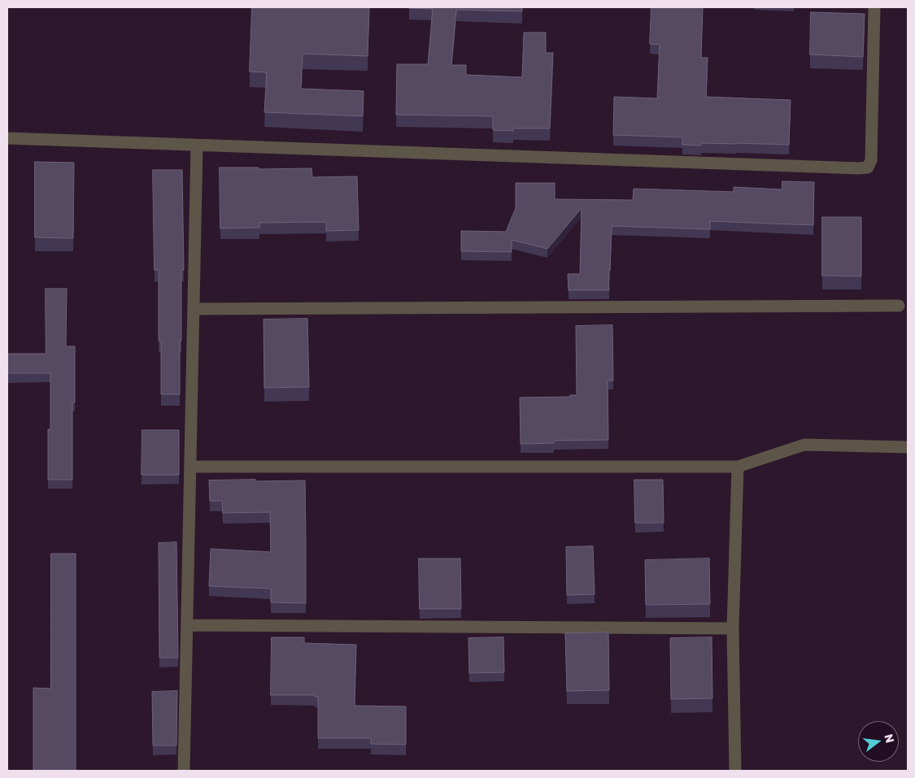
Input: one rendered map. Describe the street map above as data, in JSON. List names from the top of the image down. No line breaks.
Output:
{"north":"right"}
